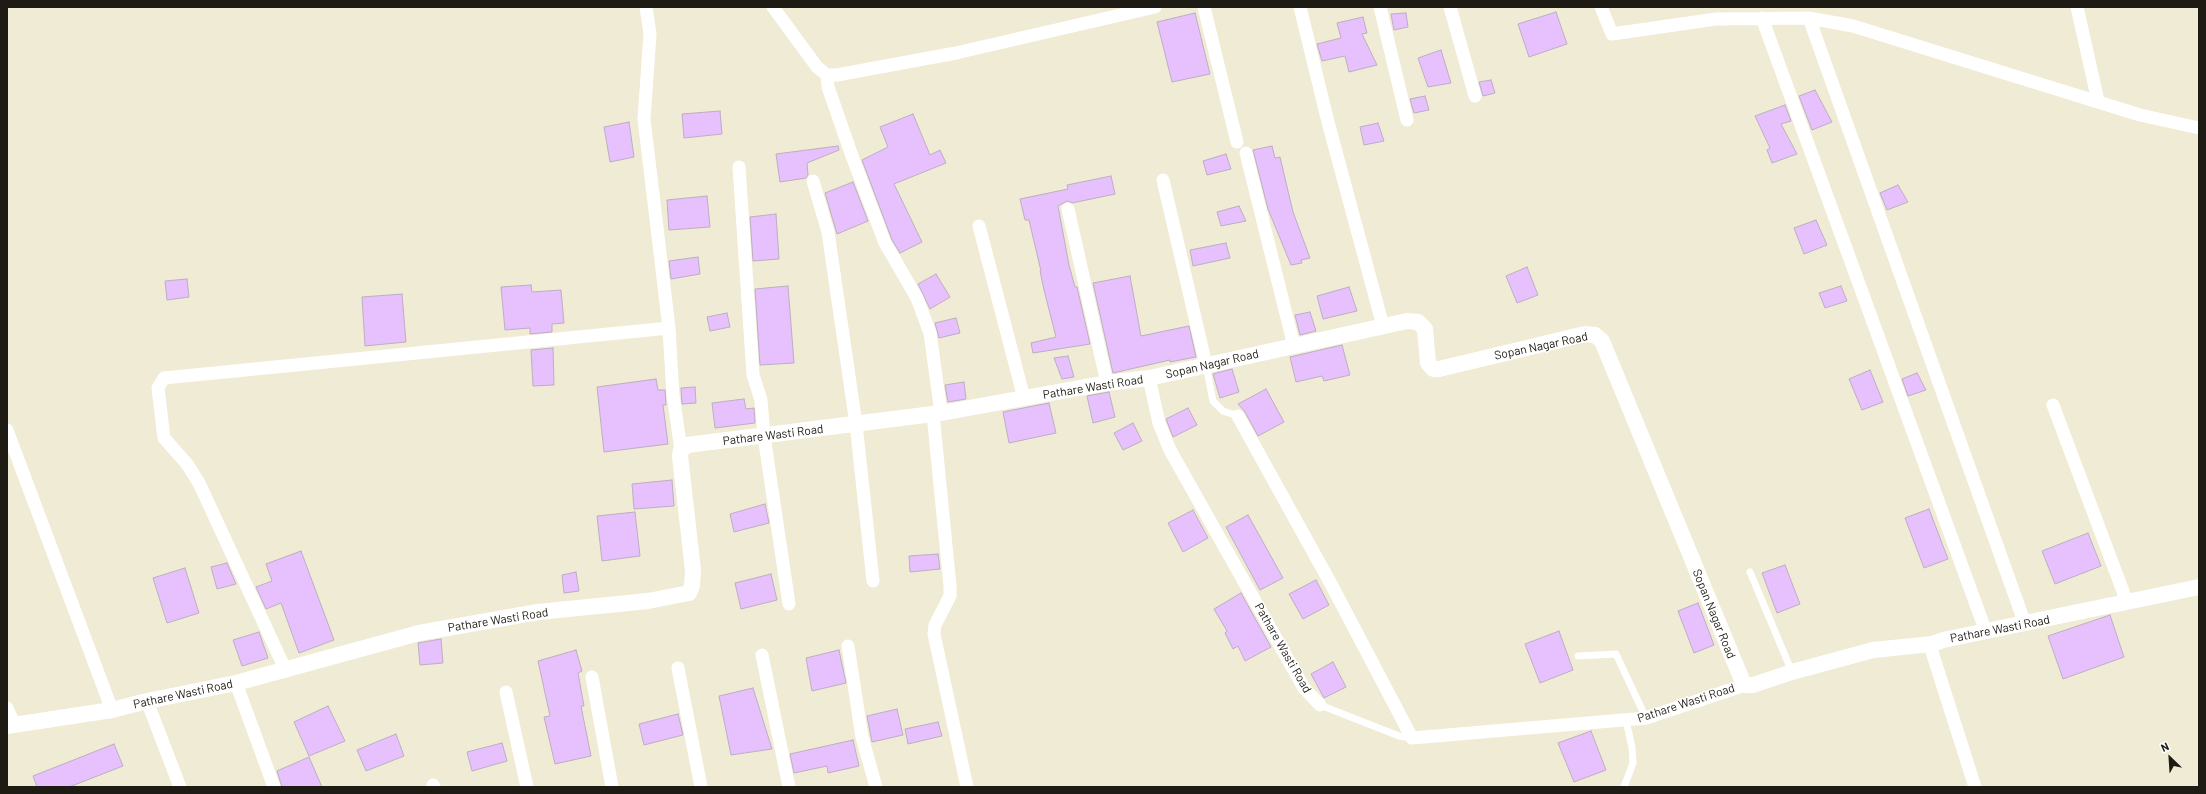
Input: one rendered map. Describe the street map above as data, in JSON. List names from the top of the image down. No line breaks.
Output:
{"streets":{"street":["Sopan Nagar Road","Pathare Wasti Road"]},"crossings":[["Sopan Nagar Road","Pathare Wasti Road"]],"north":"top left"}
